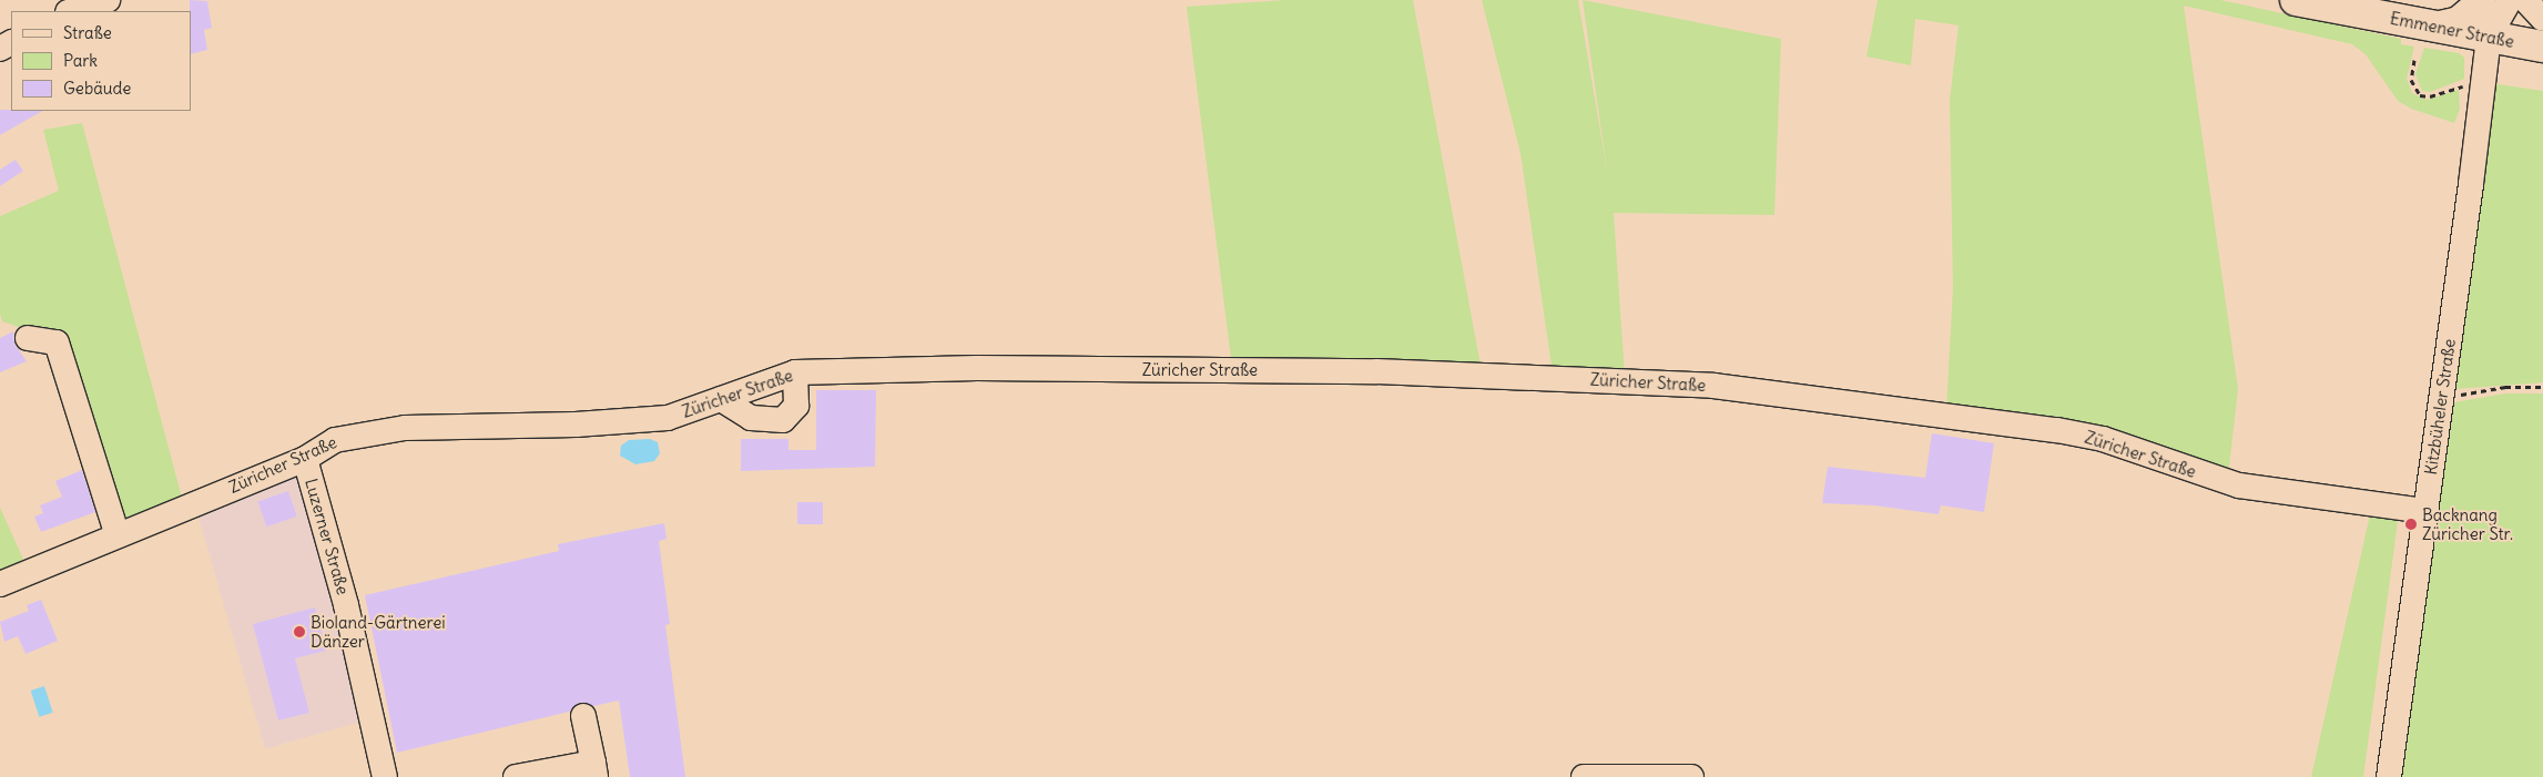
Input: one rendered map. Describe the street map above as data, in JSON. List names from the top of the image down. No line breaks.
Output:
{"streets":{"main road":["Emmener Straße"],"street":["Züricher Straße","Kitzbüheler Straße","Luzerner Straße"]},"crossings":[["Emmener Straße","Kitzbüheler Straße"],["Züricher Straße","Kitzbüheler Straße"],["Züricher Straße","Luzerner Straße"]],"places":["Backnang Züricher Str.","Bioland-Gärtnerei Dänzer"],"legend":["Straße","Park","Gebäude"]}
